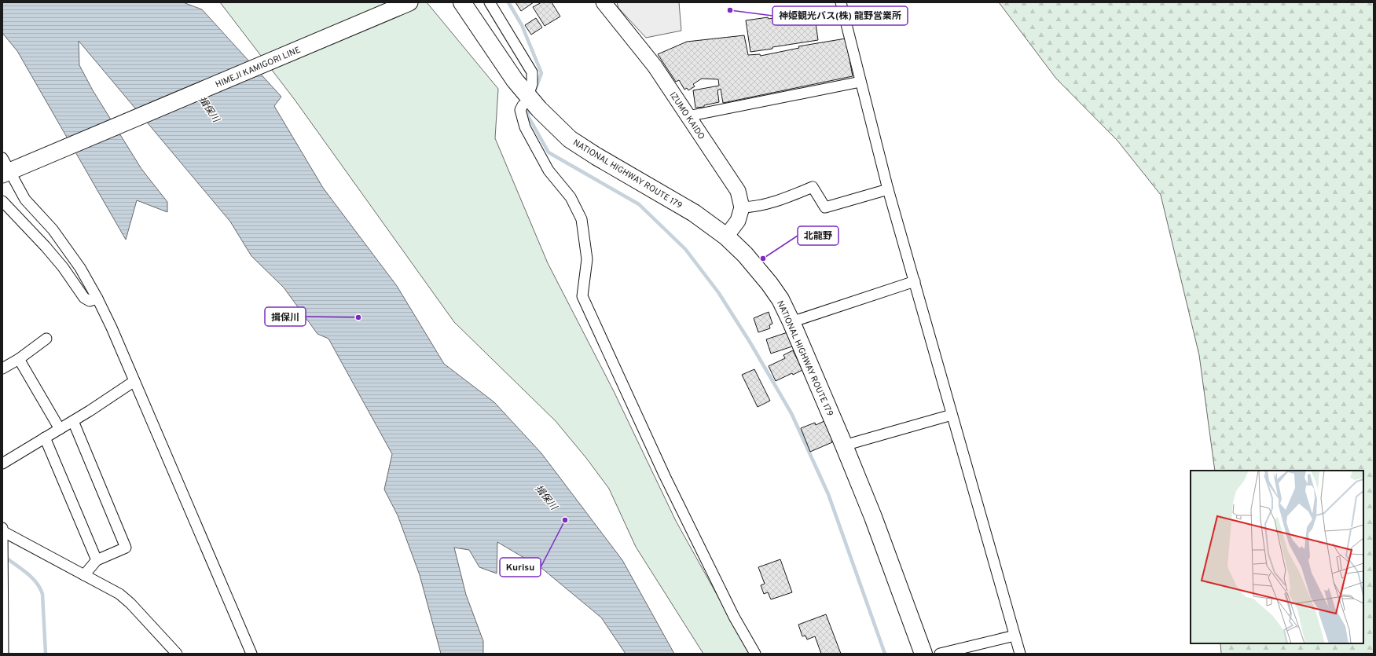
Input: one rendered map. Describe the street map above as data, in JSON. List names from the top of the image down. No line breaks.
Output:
{"streets":{"highway":["NATIONAL HIGHWAY ROUTE 179"],"main road":["HIMEJI KAMIGORI LINE"],"street":["IZUMO KAIDO"]},"water":["揖保川"],"places":["神姫観光バス(株) 龍野営業所","北龍野","揖保川","Kurisu"]}
